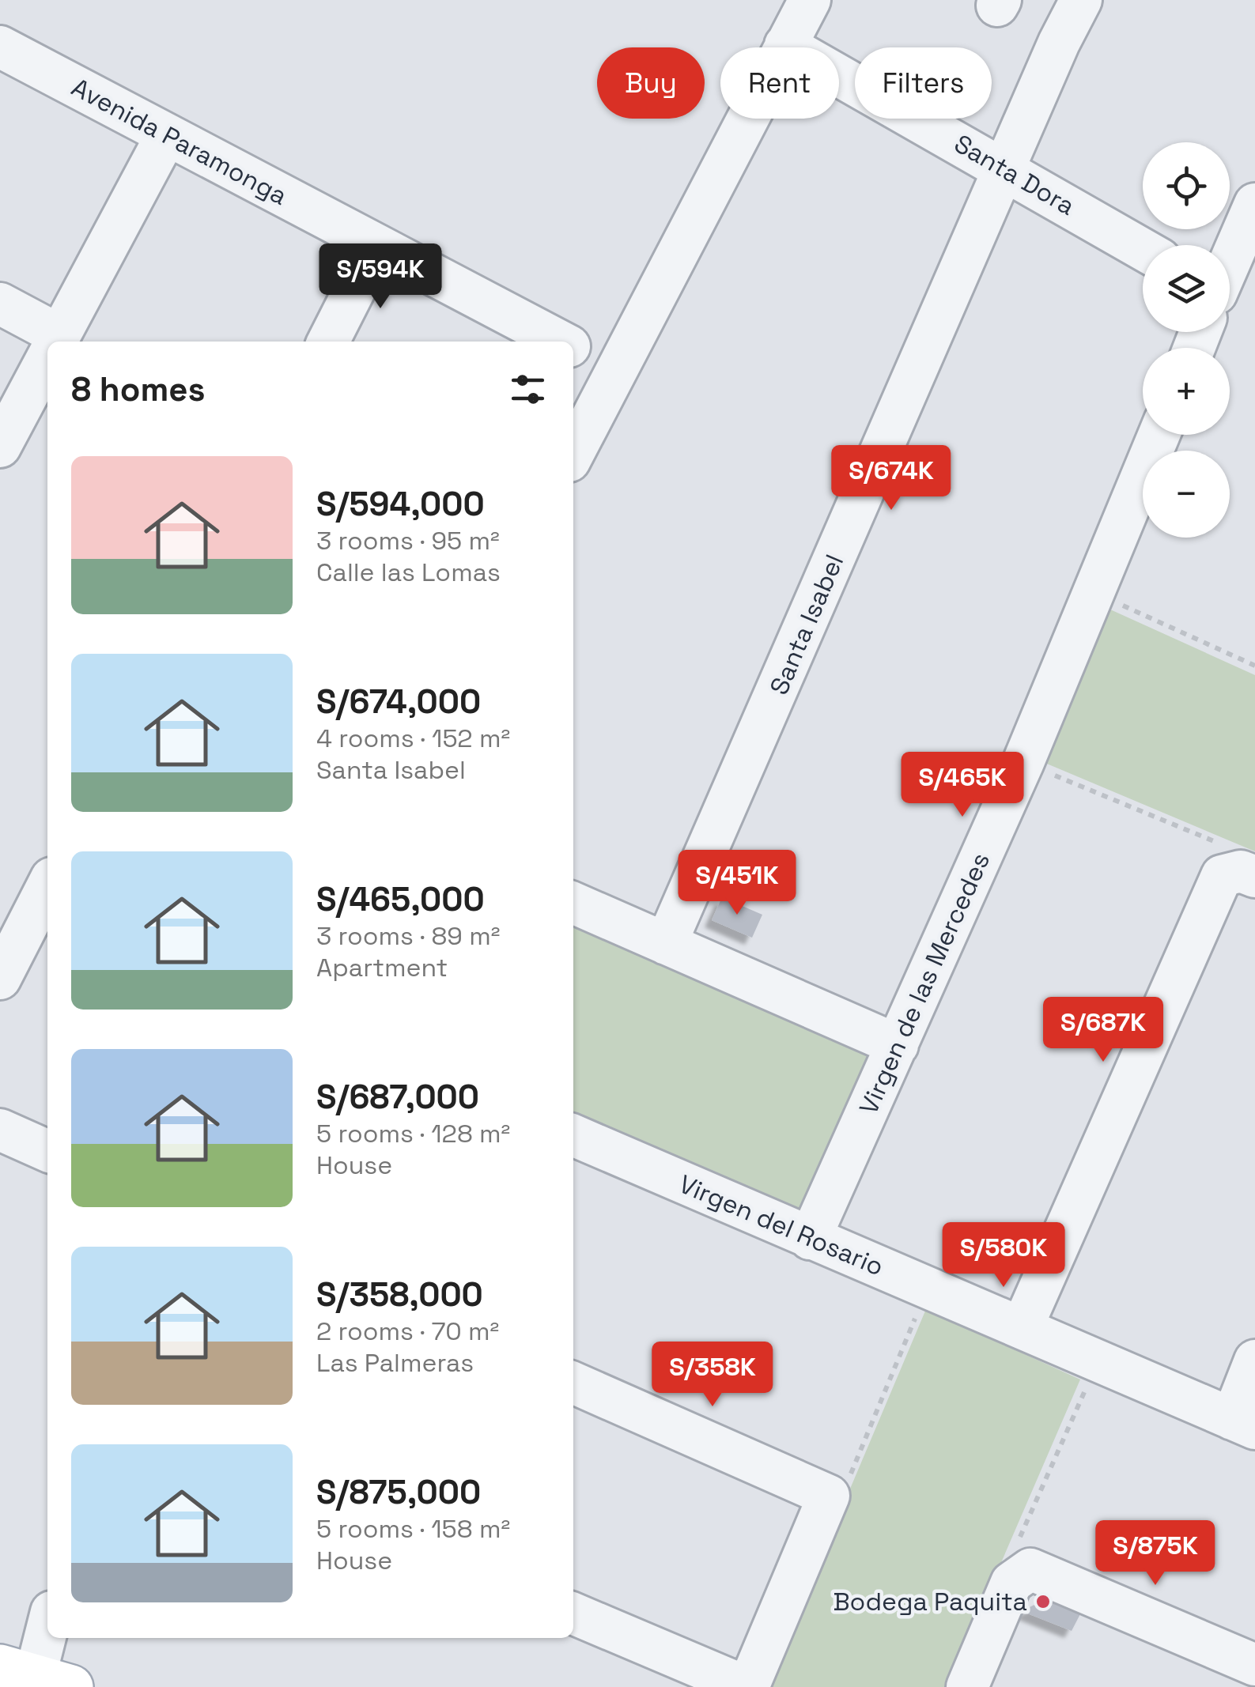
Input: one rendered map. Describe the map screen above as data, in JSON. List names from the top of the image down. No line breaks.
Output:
{"streets":{"street":["Avenida Paramonga","Santa Dora","Santa Isabel","Virgen de las Mercedes","Virgen del Rosario"]},"crossings":[["Santa Dora","Santa Isabel"],["Virgen de las Mercedes","Virgen del Rosario"]],"places":["Bodega Paquita"],"page":{"chip":["Buy","Rent","Filters"],"map_buttons":["+","−"],"price":["S/594K","S/674K","S/465K","S/451K","S/687K","S/580K","S/358K","S/875K"],"heading":"8 homes","list":[{"name":"S/594,000","note":"3 rooms · 95 m² · Calle las Lomas"},{"name":"S/674,000","note":"4 rooms · 152 m² · Santa Isabel"},{"name":"S/465,000","note":"3 rooms · 89 m² · Apartment"},{"name":"S/687,000","note":"5 rooms · 128 m² · House"},{"name":"S/358,000","note":"2 rooms · 70 m² · Las Palmeras"},{"name":"S/875,000","note":"5 rooms · 158 m² · House"}]}}
